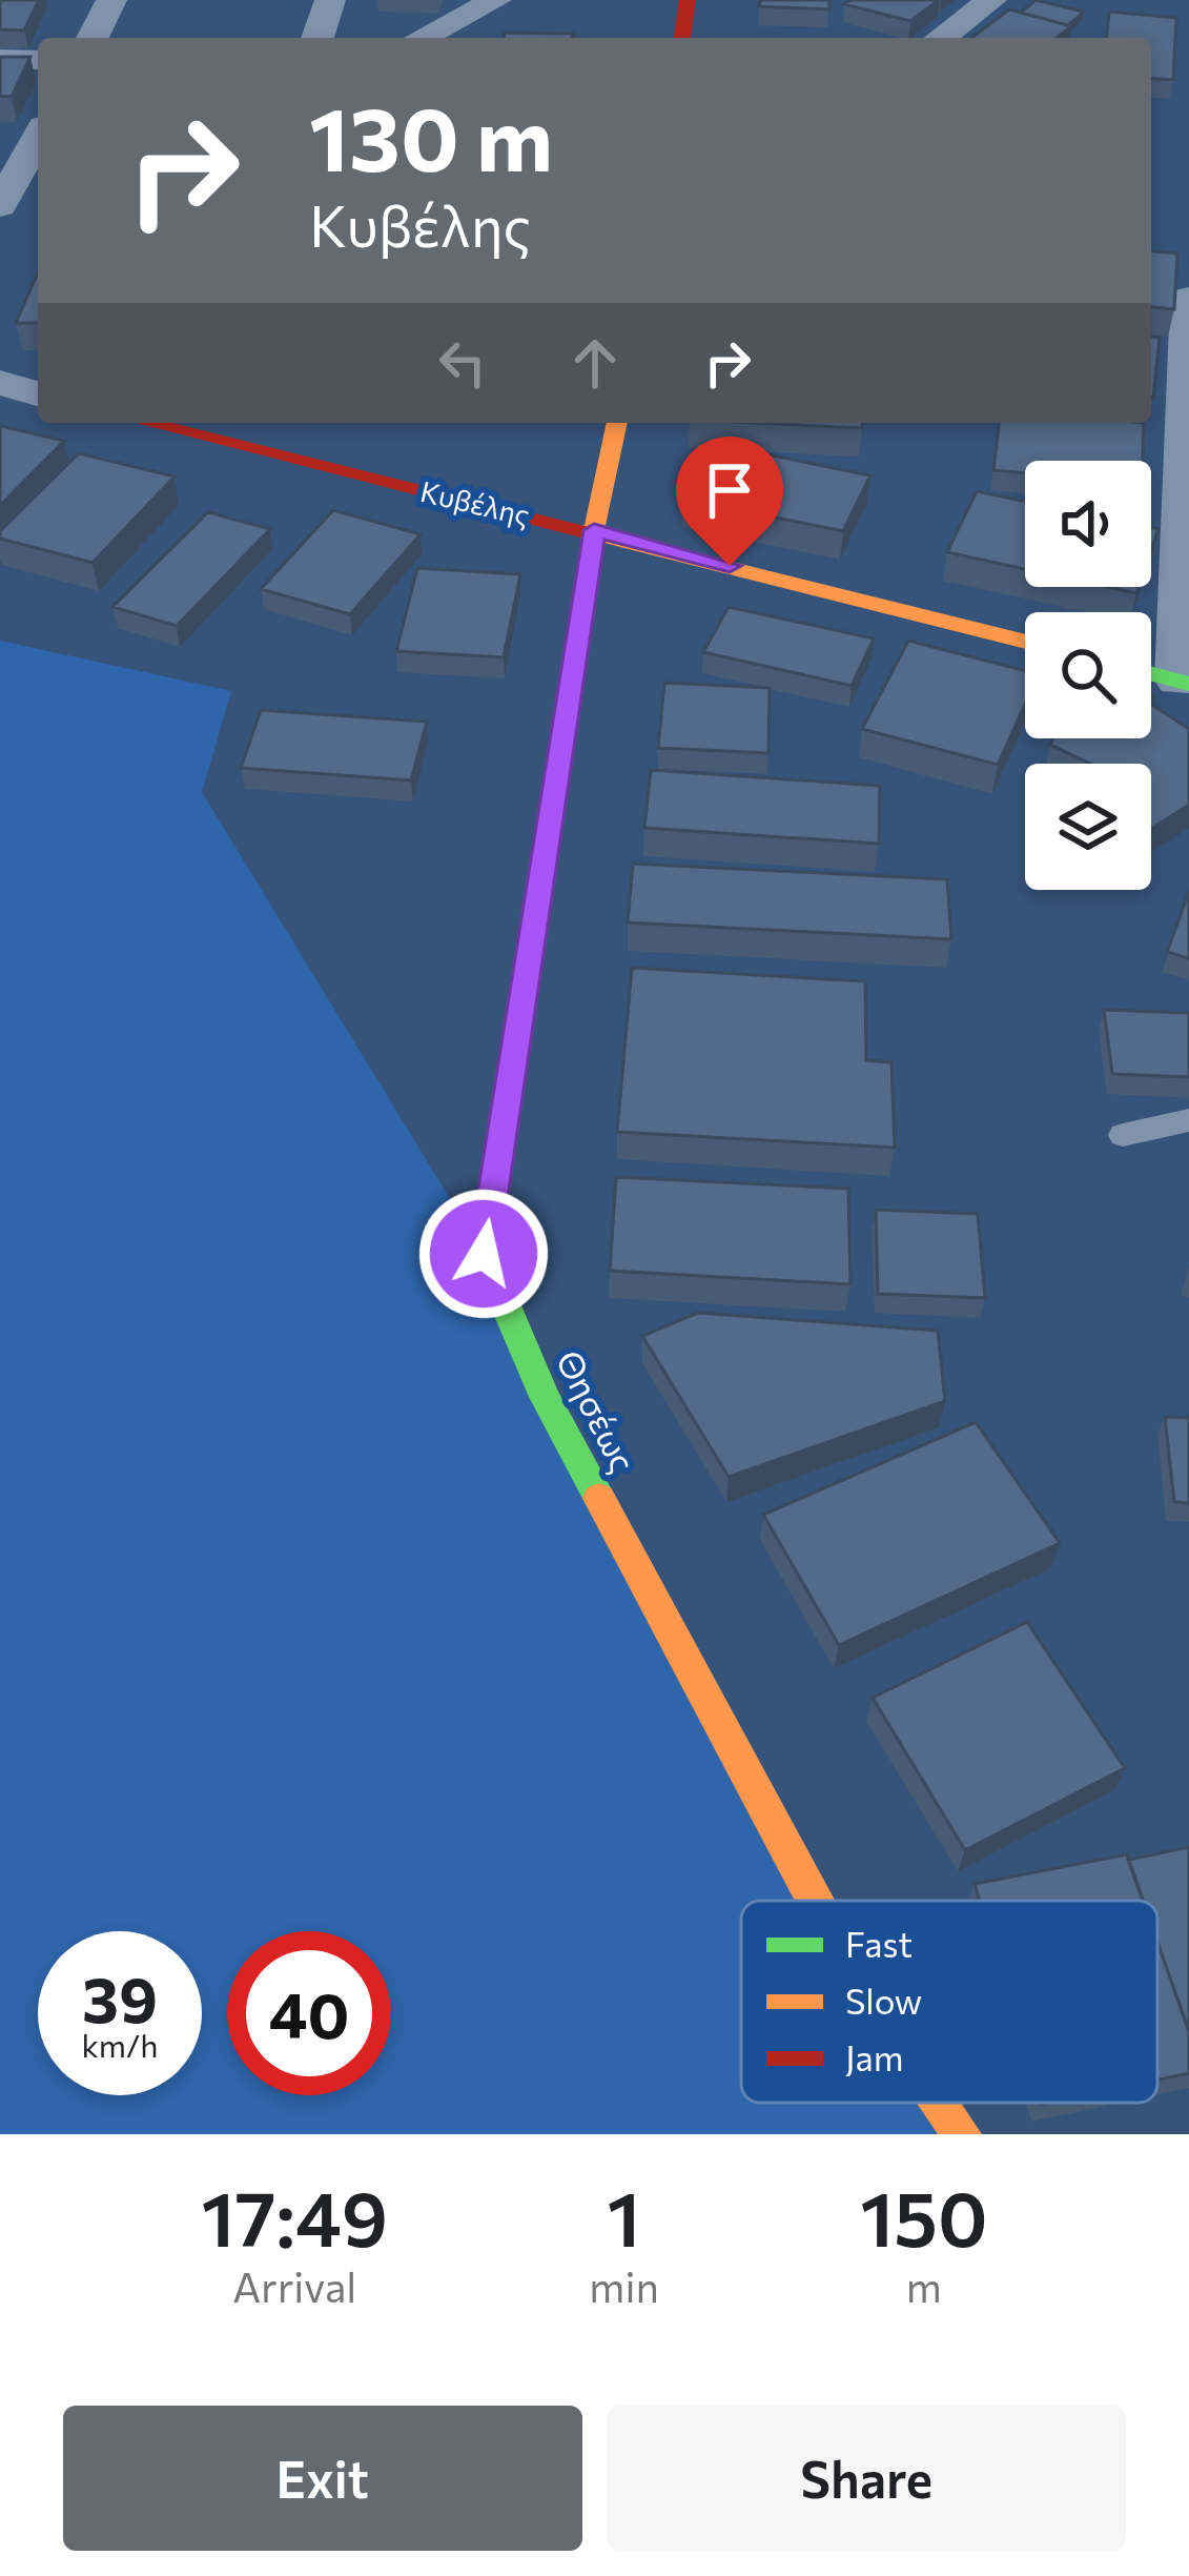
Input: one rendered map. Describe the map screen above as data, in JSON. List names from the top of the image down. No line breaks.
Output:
{"streets":{"street":["Κυβέλης","Θησέως"]},"crossings":[["Κυβέλης","Θησέως"]],"legend":["Fast","Slow","Jam"],"page":{"turn":["130 m","Κυβέλης"],"speed":"39 km/h","limit":"40","eta":["17:49","Arrival","1","min","150","m"],"buttons":["Exit","Share"]}}
